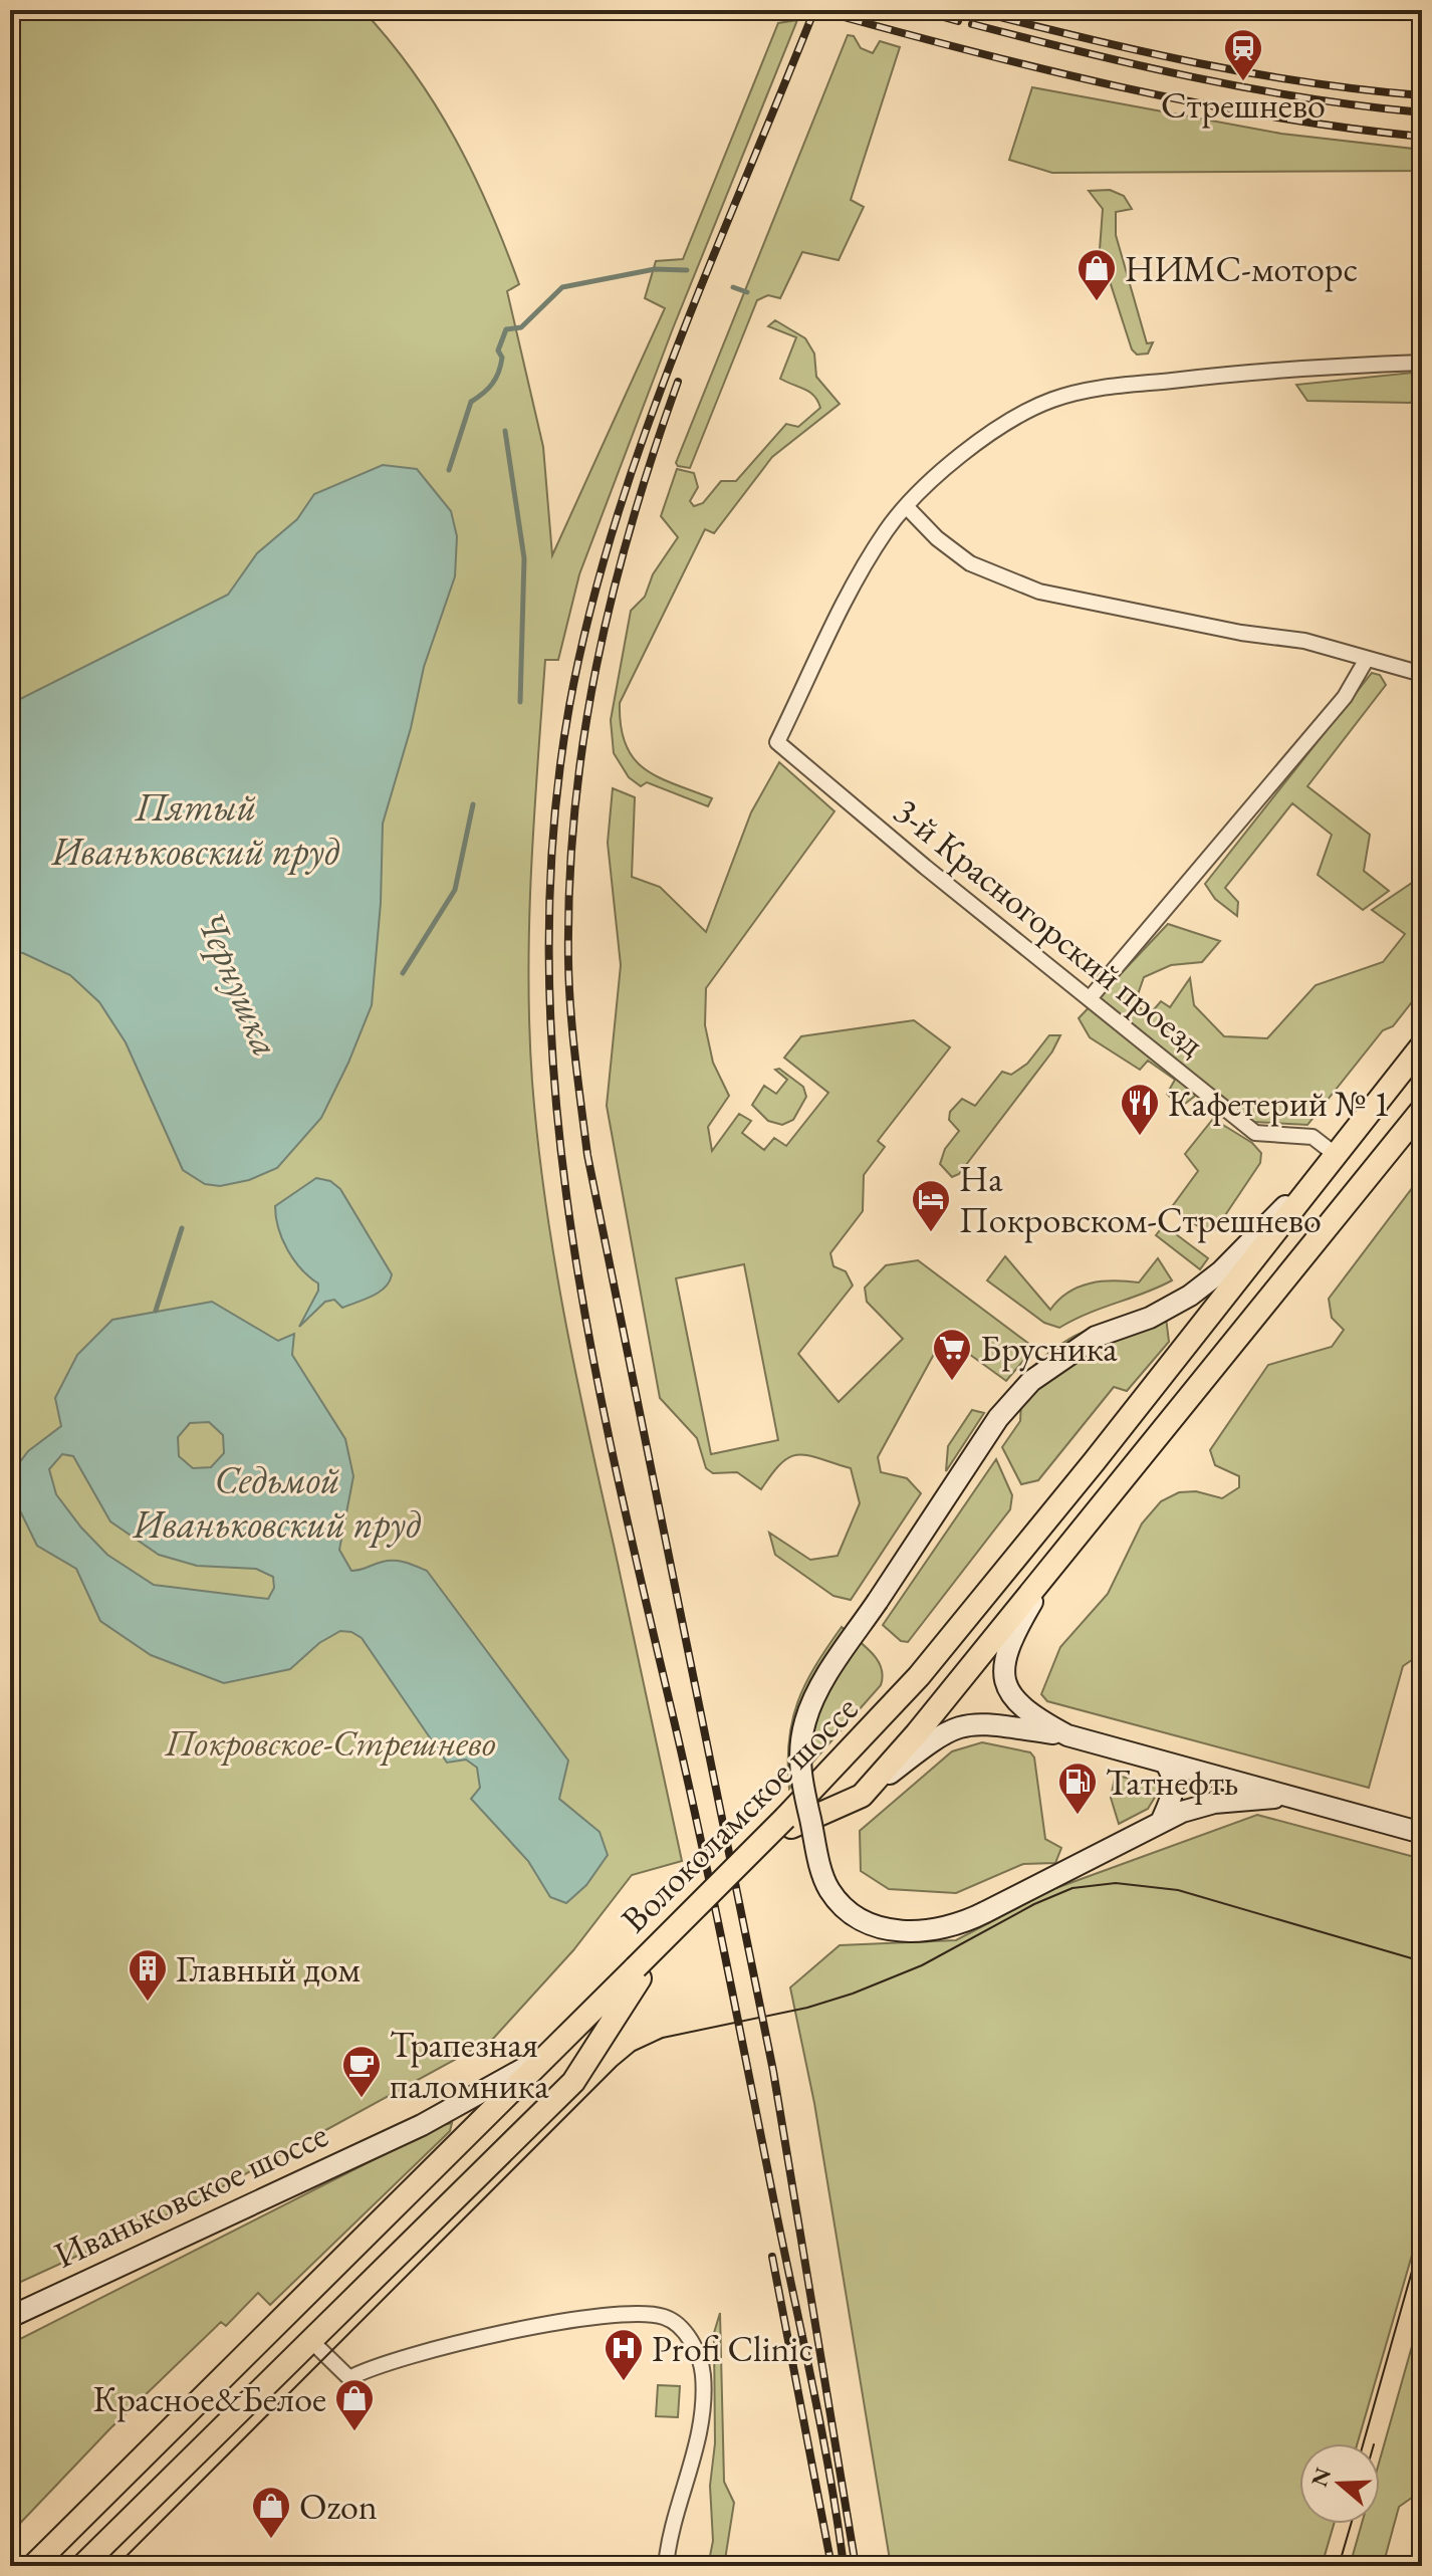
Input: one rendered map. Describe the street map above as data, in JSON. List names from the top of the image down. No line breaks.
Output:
{"streets":{"main road":["Волоколамское шоссе","Иваньковское шоссе"],"street":["3-й Красногорский проезд"]},"crossings":[["3-й Красногорский проезд","Волоколамское шоссе"],["Волоколамское шоссе","Иваньковское шоссе"]],"water":["Пятый Иваньковский пруд","Чернушка","Седьмой Иваньковский пруд"],"parks":["Покровское-Стрешнево"],"places":{"station":["Стрешнево"],"shop":["НИМС-моторс","Красное&Белое","Ozon"],"restaurant":["Кафетерий № 1"],"hotel":["На Покровском-Стрешнево"],"supermarket":["Брусника"],"fuel station":["Татнефть"],"building":["Главный дом"],"cafe":["Трапезная паломника"],"hospital":["Profi Clinic"]},"north":"left"}
